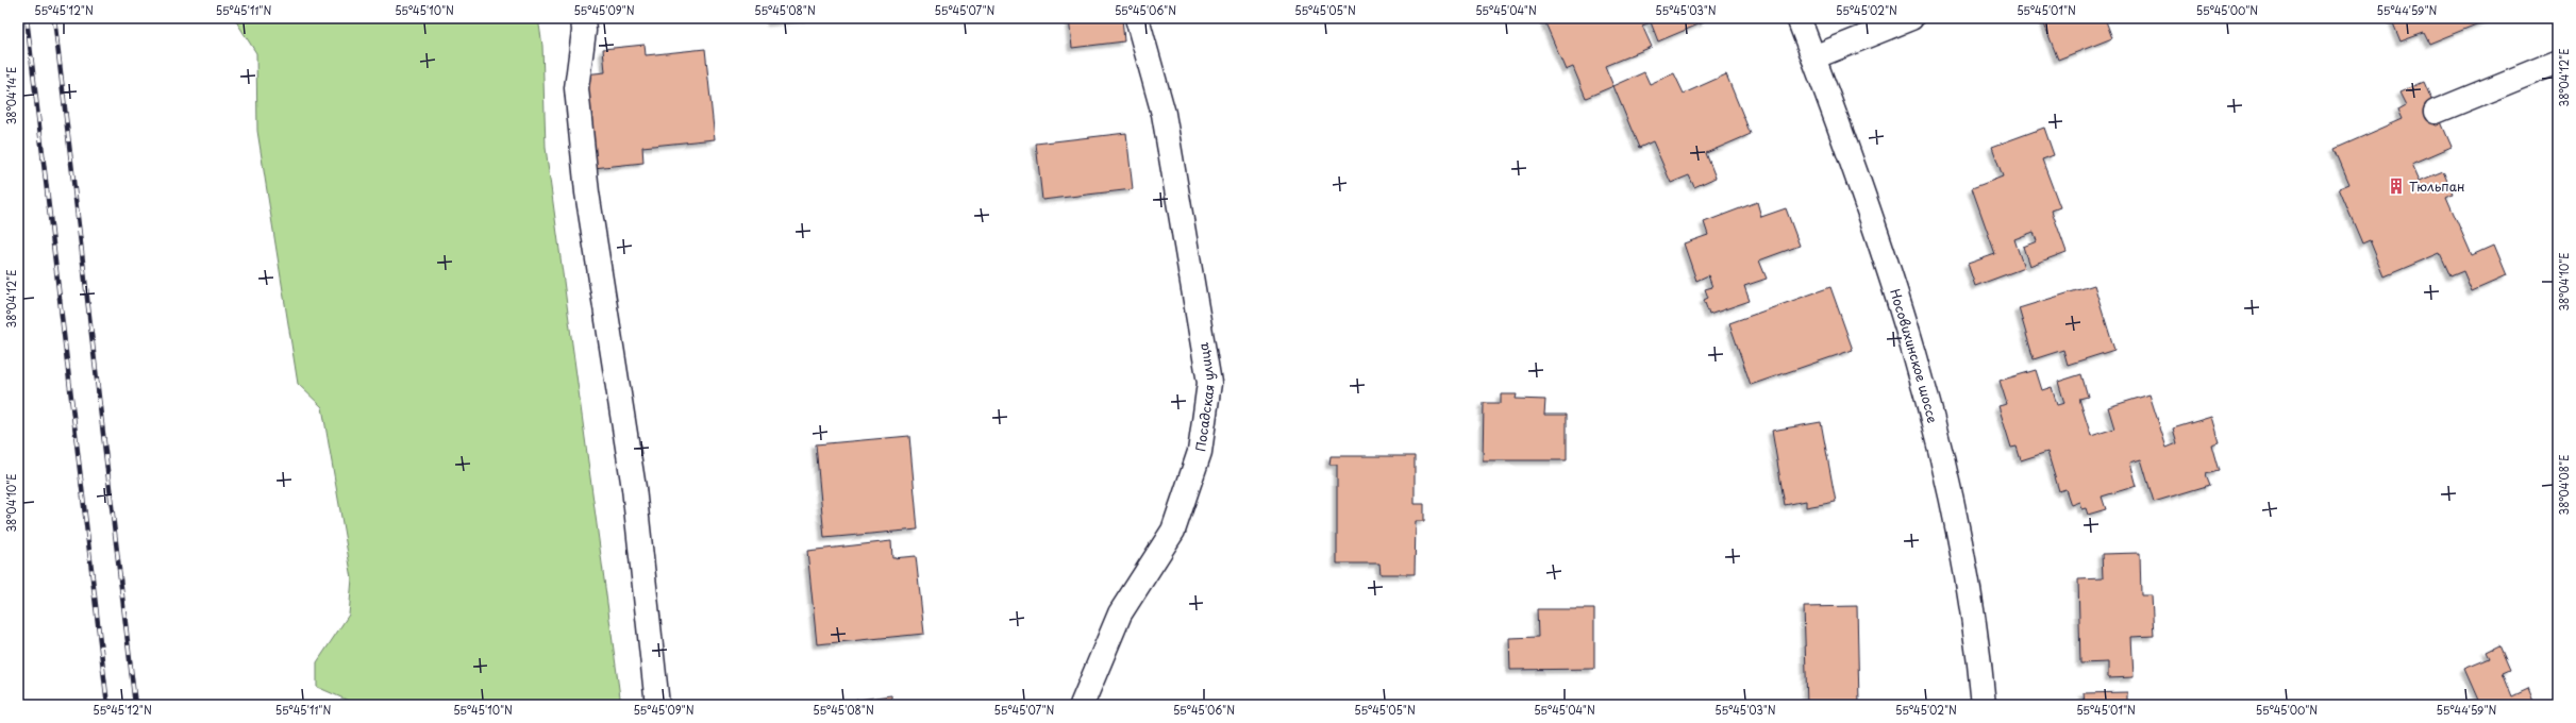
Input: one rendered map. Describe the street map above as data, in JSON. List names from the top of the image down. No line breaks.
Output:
{"streets":{"street":["Носовихинское шоссе","Посадская улица"]},"places":{"building":["Тюльпан"]},"coordinates":["55°45'12\"N","55°45'11\"N","55°45'10\"N","55°45'09\"N","55°45'08\"N","55°45'07\"N","55°45'06\"N","55°45'05\"N","55°45'04\"N","55°45'03\"N","55°45'02\"N","55°45'01\"N","55°45'00\"N","55°44'59\"N","38°04'12\"E","38°04'14\"E","38°04'10\"E","38°04'08\"E"]}
